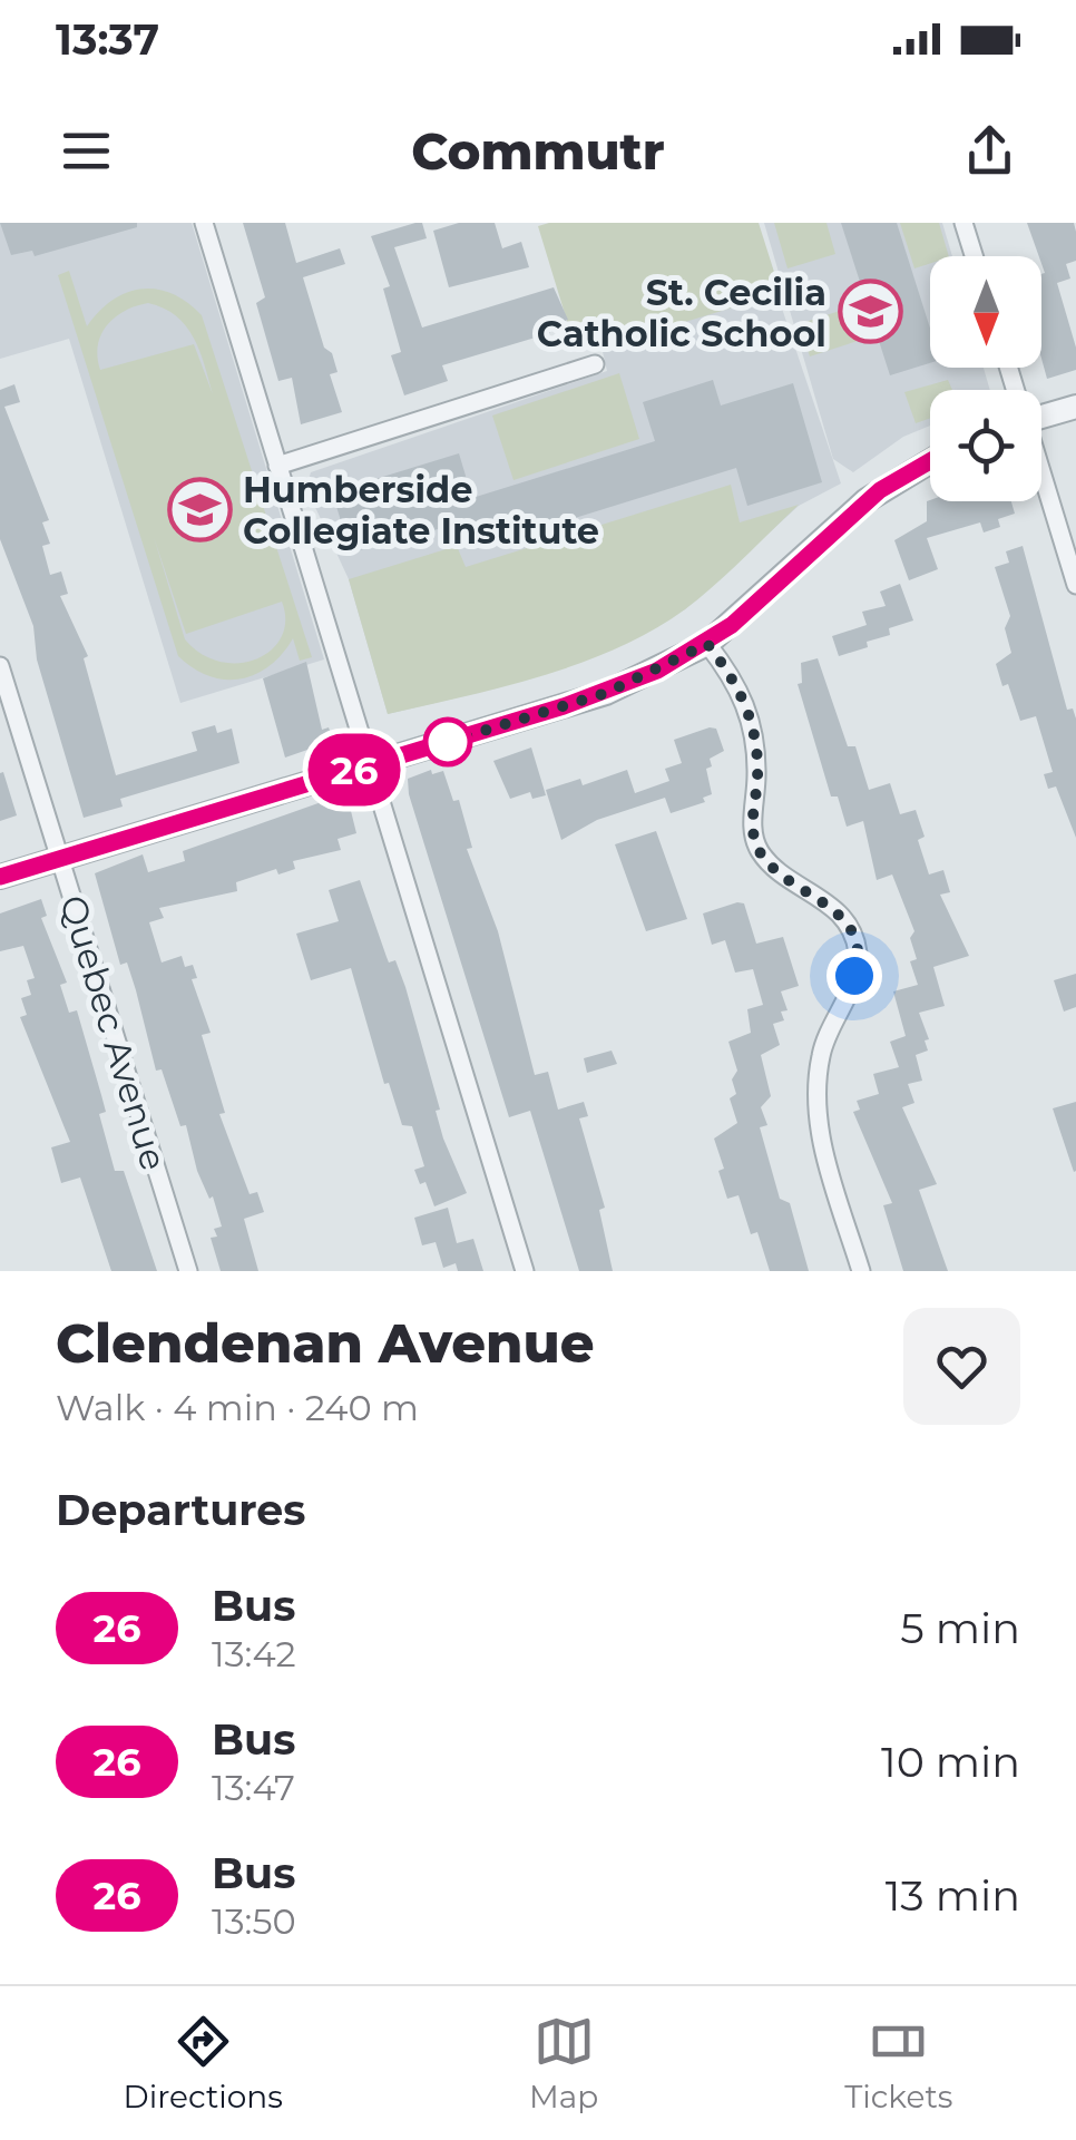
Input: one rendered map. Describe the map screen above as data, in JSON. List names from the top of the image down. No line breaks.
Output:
{"streets":{"street":["Quebec Avenue"]},"places":{"school or university":["St. Cecilia Catholic School","Humberside Collegiate Institute"]},"lines":["bus line 26"],"north":"bottom","page":{"status":"13:37","header":"Commutr","on_map":"26","heading":[["Clendenan Avenue","Walk · 4 min · 240 m"],"Departures"],"list":[{"mark":"26","name":"Bus","note":"13:42","value":"5 min"},{"mark":"26","name":"Bus","note":"13:47","value":"10 min"},{"mark":"26","name":"Bus","note":"13:50","value":"13 min"}],"tabs":["Directions","Map","Tickets"]}}
